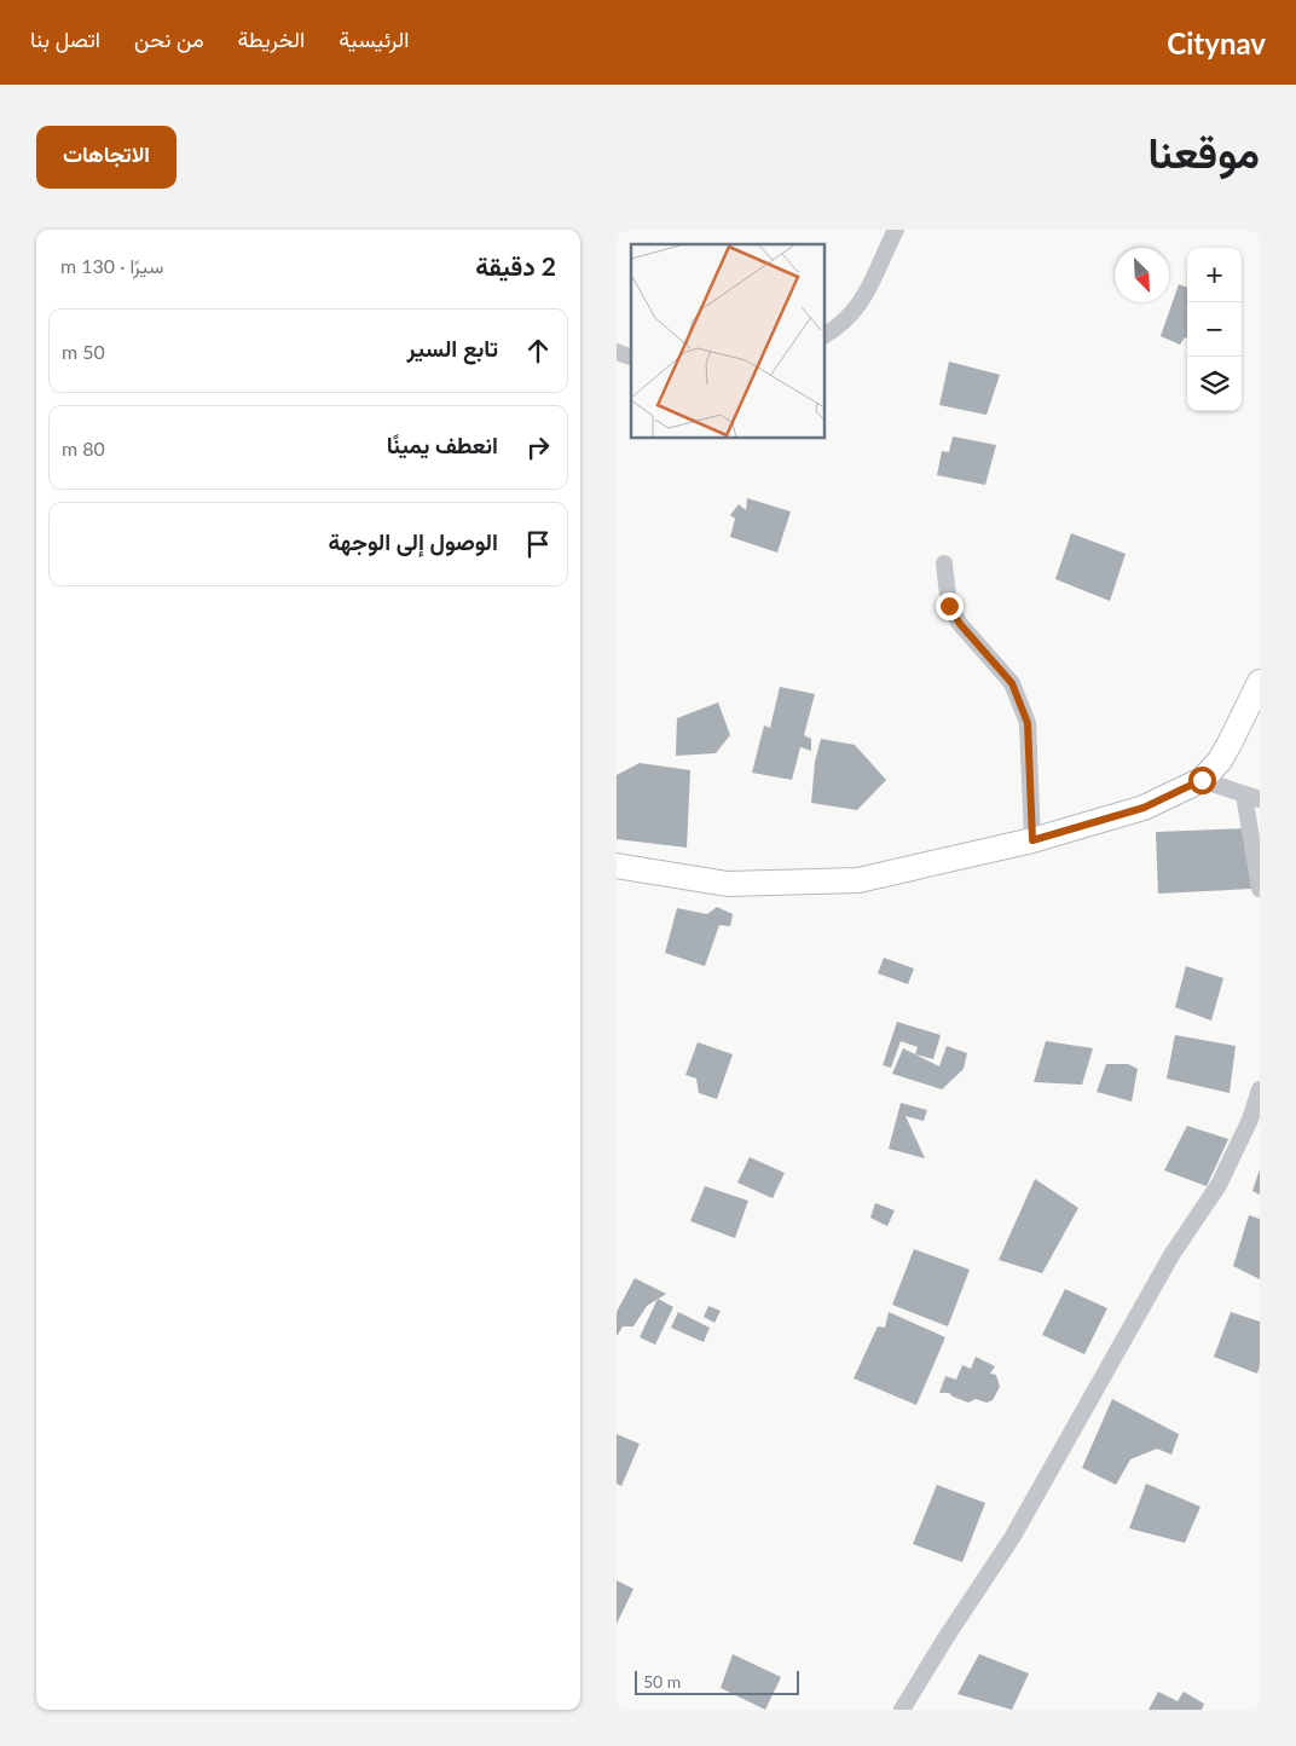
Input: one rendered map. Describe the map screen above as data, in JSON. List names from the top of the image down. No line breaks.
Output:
{"scale_bar":"50 m","north":"bottom right","page":{"header":"Citynav","nav":["الرئيسية","الخريطة","من نحن","اتصل بنا"],"title":"موقعنا","buttons":"الاتجاهات","heading":["2 دقيقة","سيرًا · 130 m"],"map_buttons":["+","−"],"list":[["تابع السير","50 m"],["انعطف يمينًا","80 m"],"الوصول إلى الوجهة"],"scale":"50 m"}}
